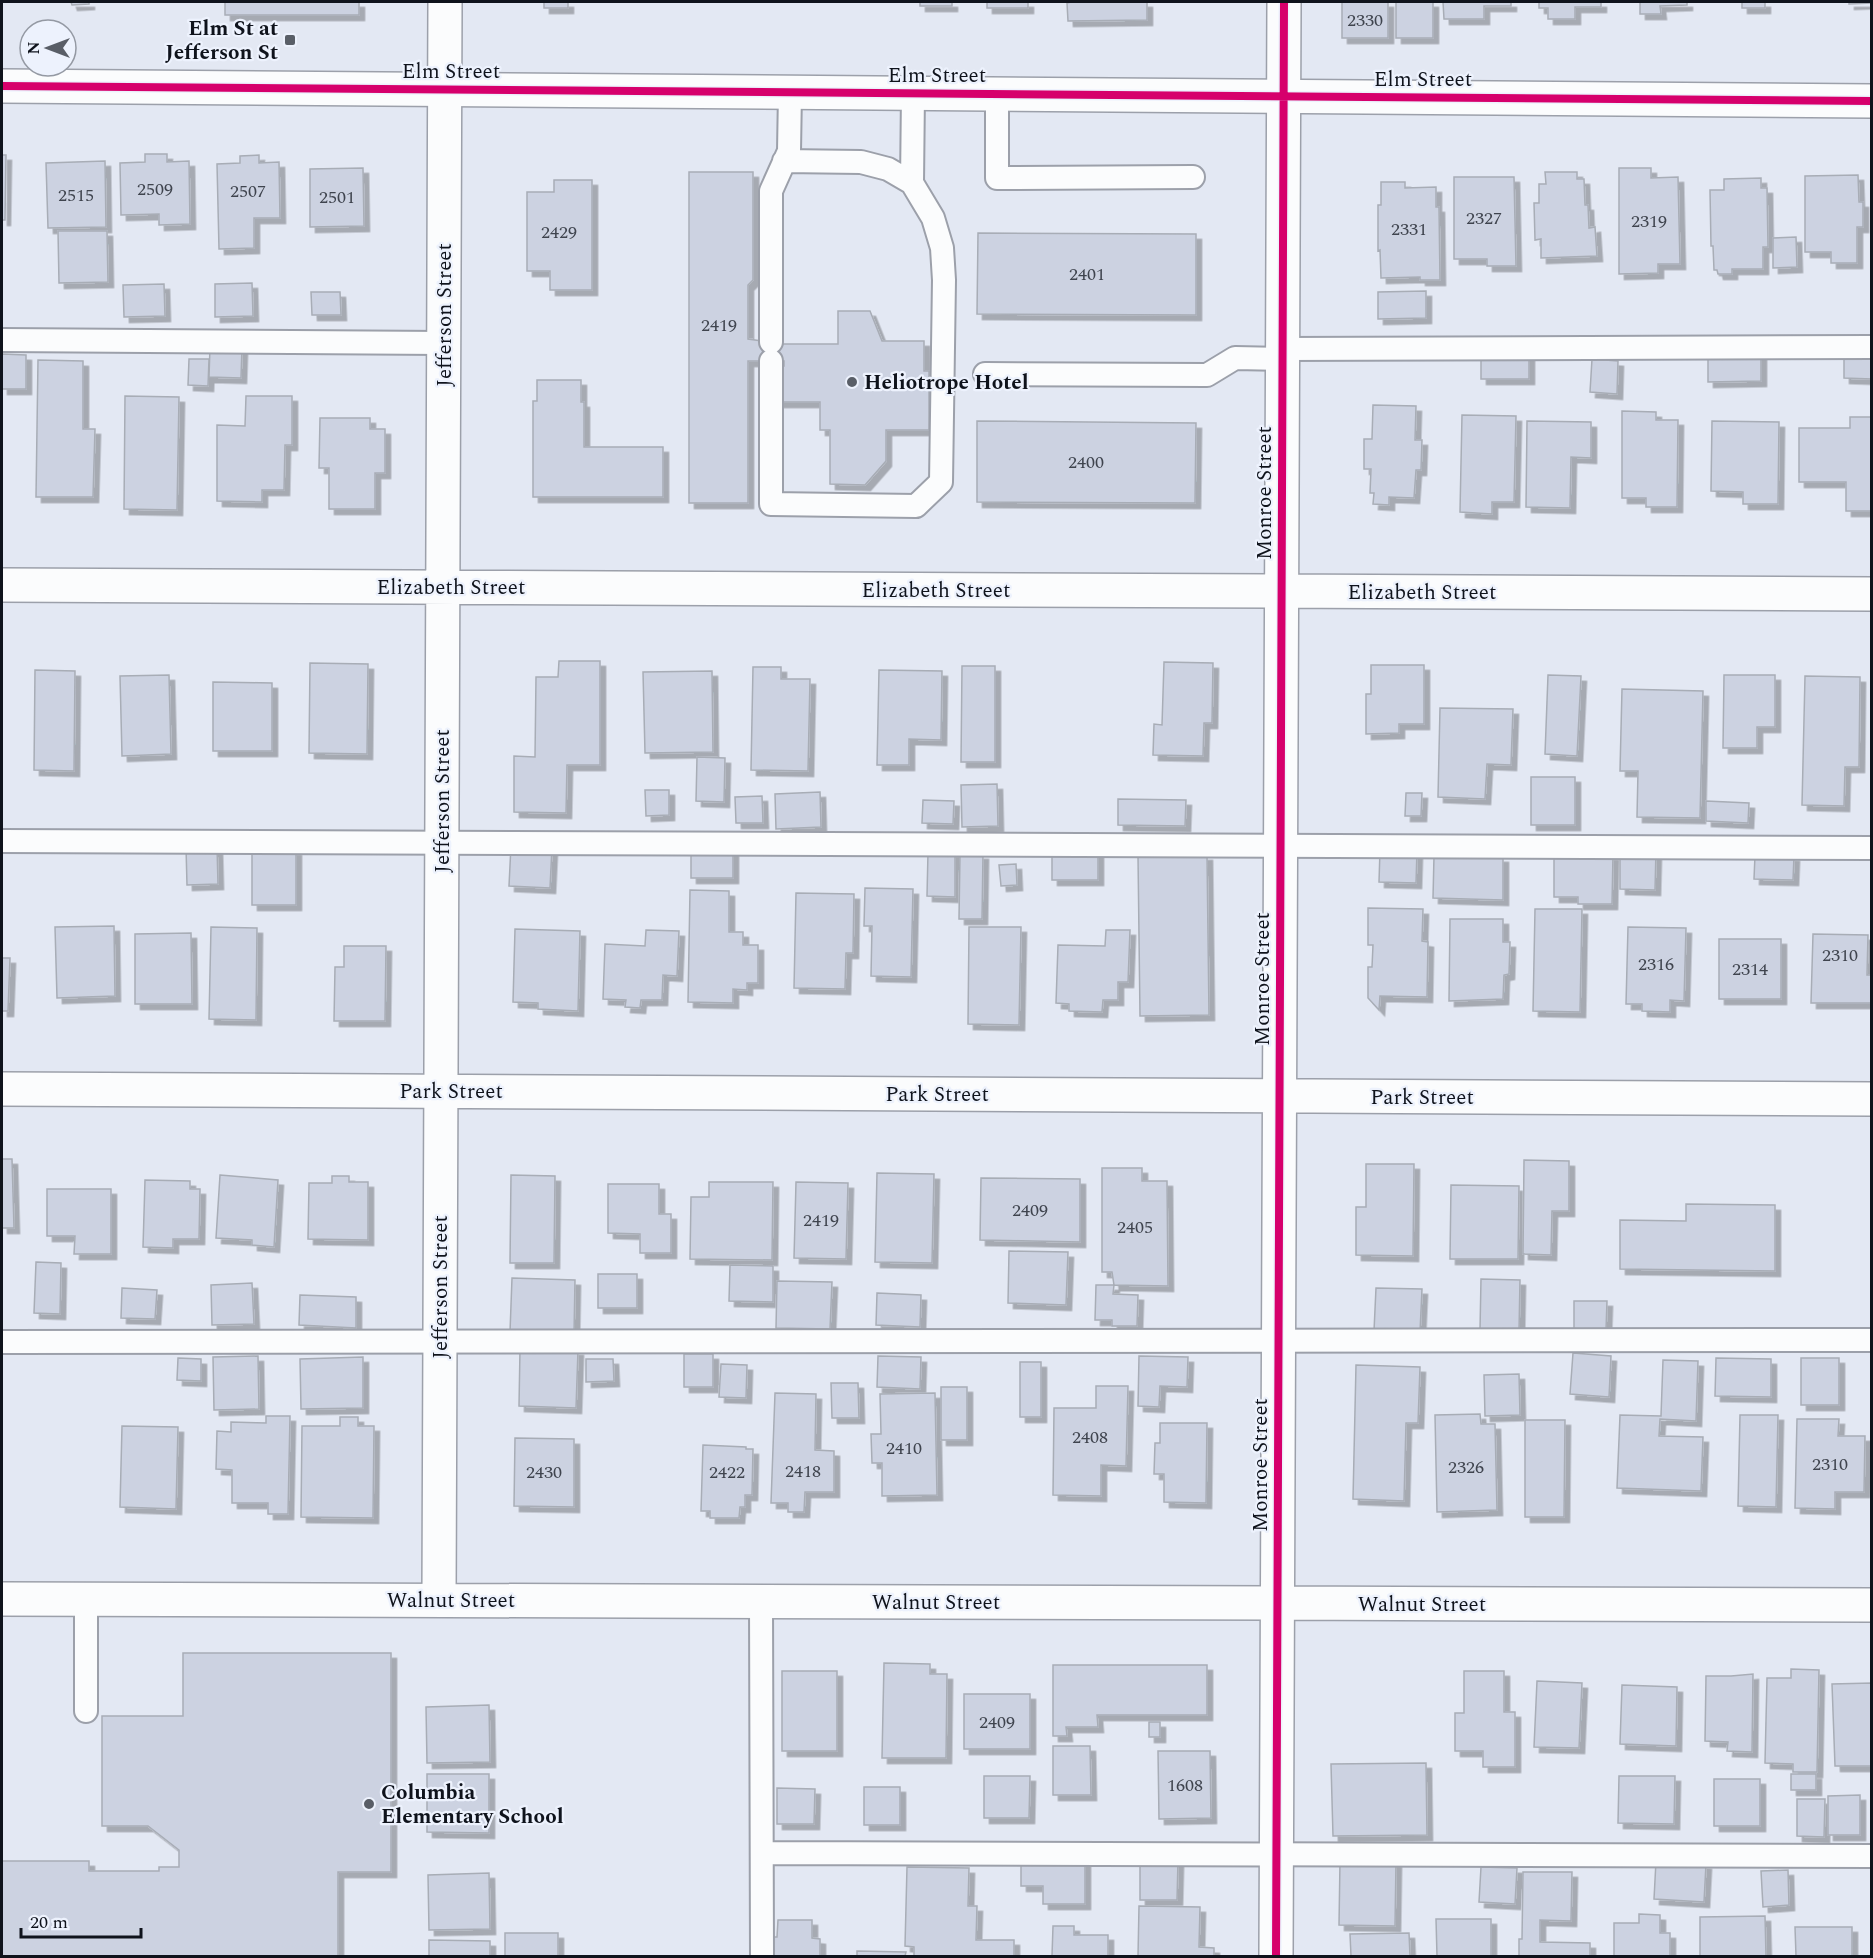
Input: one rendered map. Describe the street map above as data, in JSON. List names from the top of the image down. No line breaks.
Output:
{"streets":{"street":["Elm Street","Jefferson Street","Monroe Street","Elizabeth Street","Park Street","Walnut Street"]},"crossings":[["Elm Street","Jefferson Street"],["Elm Street","Monroe Street"],["Jefferson Street","Elizabeth Street"],["Jefferson Street","Park Street"],["Jefferson Street","Walnut Street"],["Monroe Street","Elizabeth Street"],["Monroe Street","Park Street"],["Monroe Street","Walnut Street"]],"places":{"transit":["Elm St at Jefferson St"],"other":["Heliotrope Hotel","Columbia Elementary School"]},"house_numbers":["2330","2509","2507","2515","2501","2327","2319","2331","2429","2401","2419","2400","2310","2316","2314","2409","2419","2405","2408","2410","2310","2326","2418","2430","2422","2409","1608"],"scale_bar":"20 m","north":"left"}
